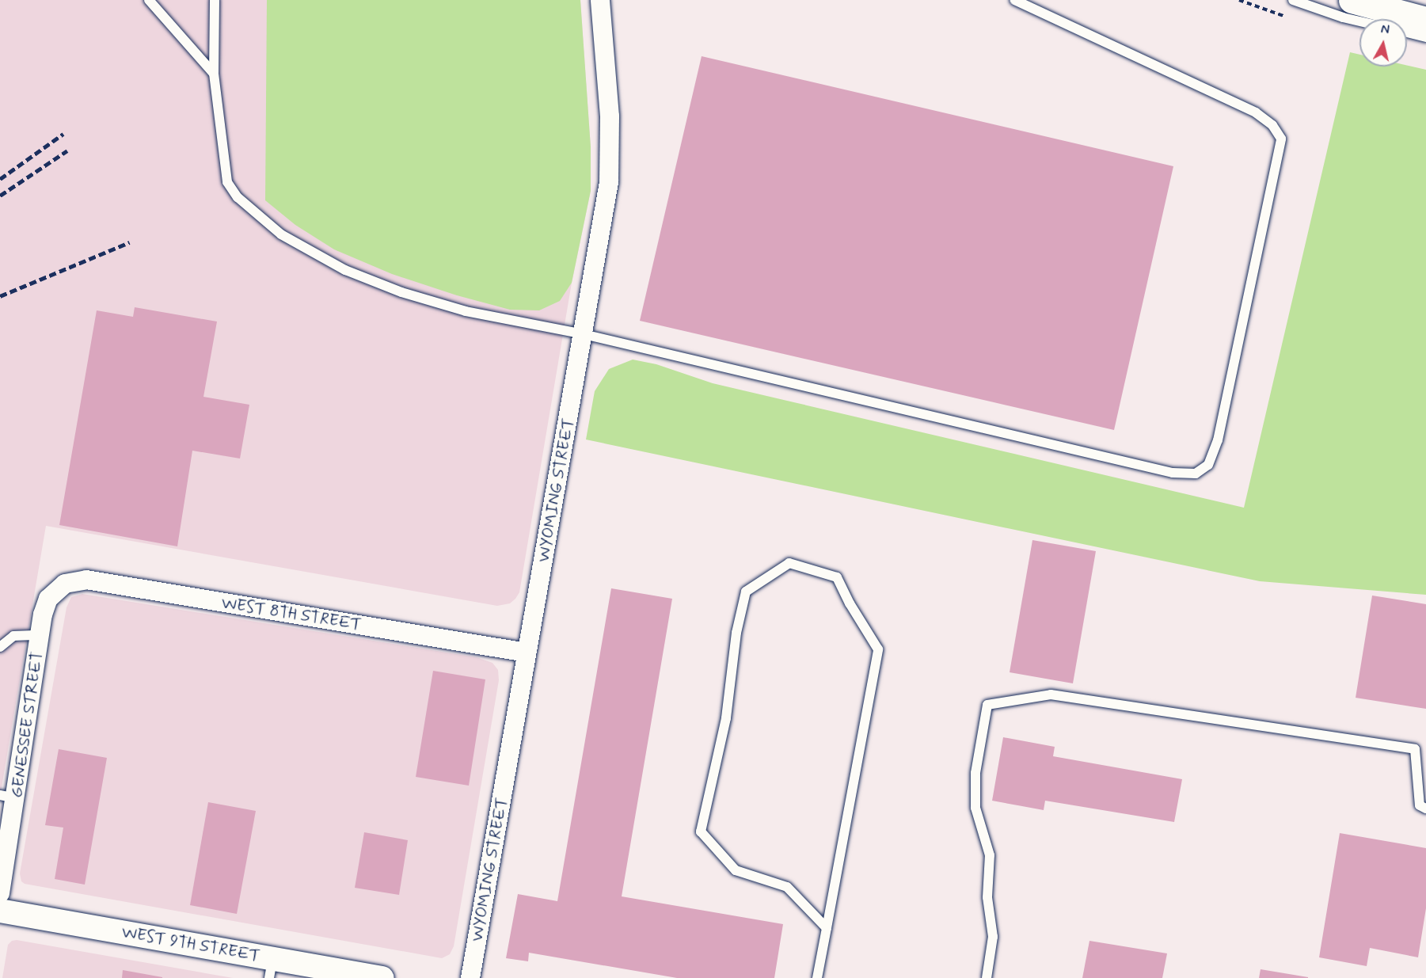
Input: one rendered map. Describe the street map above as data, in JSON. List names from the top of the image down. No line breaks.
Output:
{"streets":{"street":["WYOMING STREET","WEST 8TH STREET","GENESSEE STREET","WEST 9TH STREET"]},"crossings":[["WYOMING STREET","WEST 8TH STREET"],["WEST 8TH STREET","GENESSEE STREET"]],"north":"top"}
